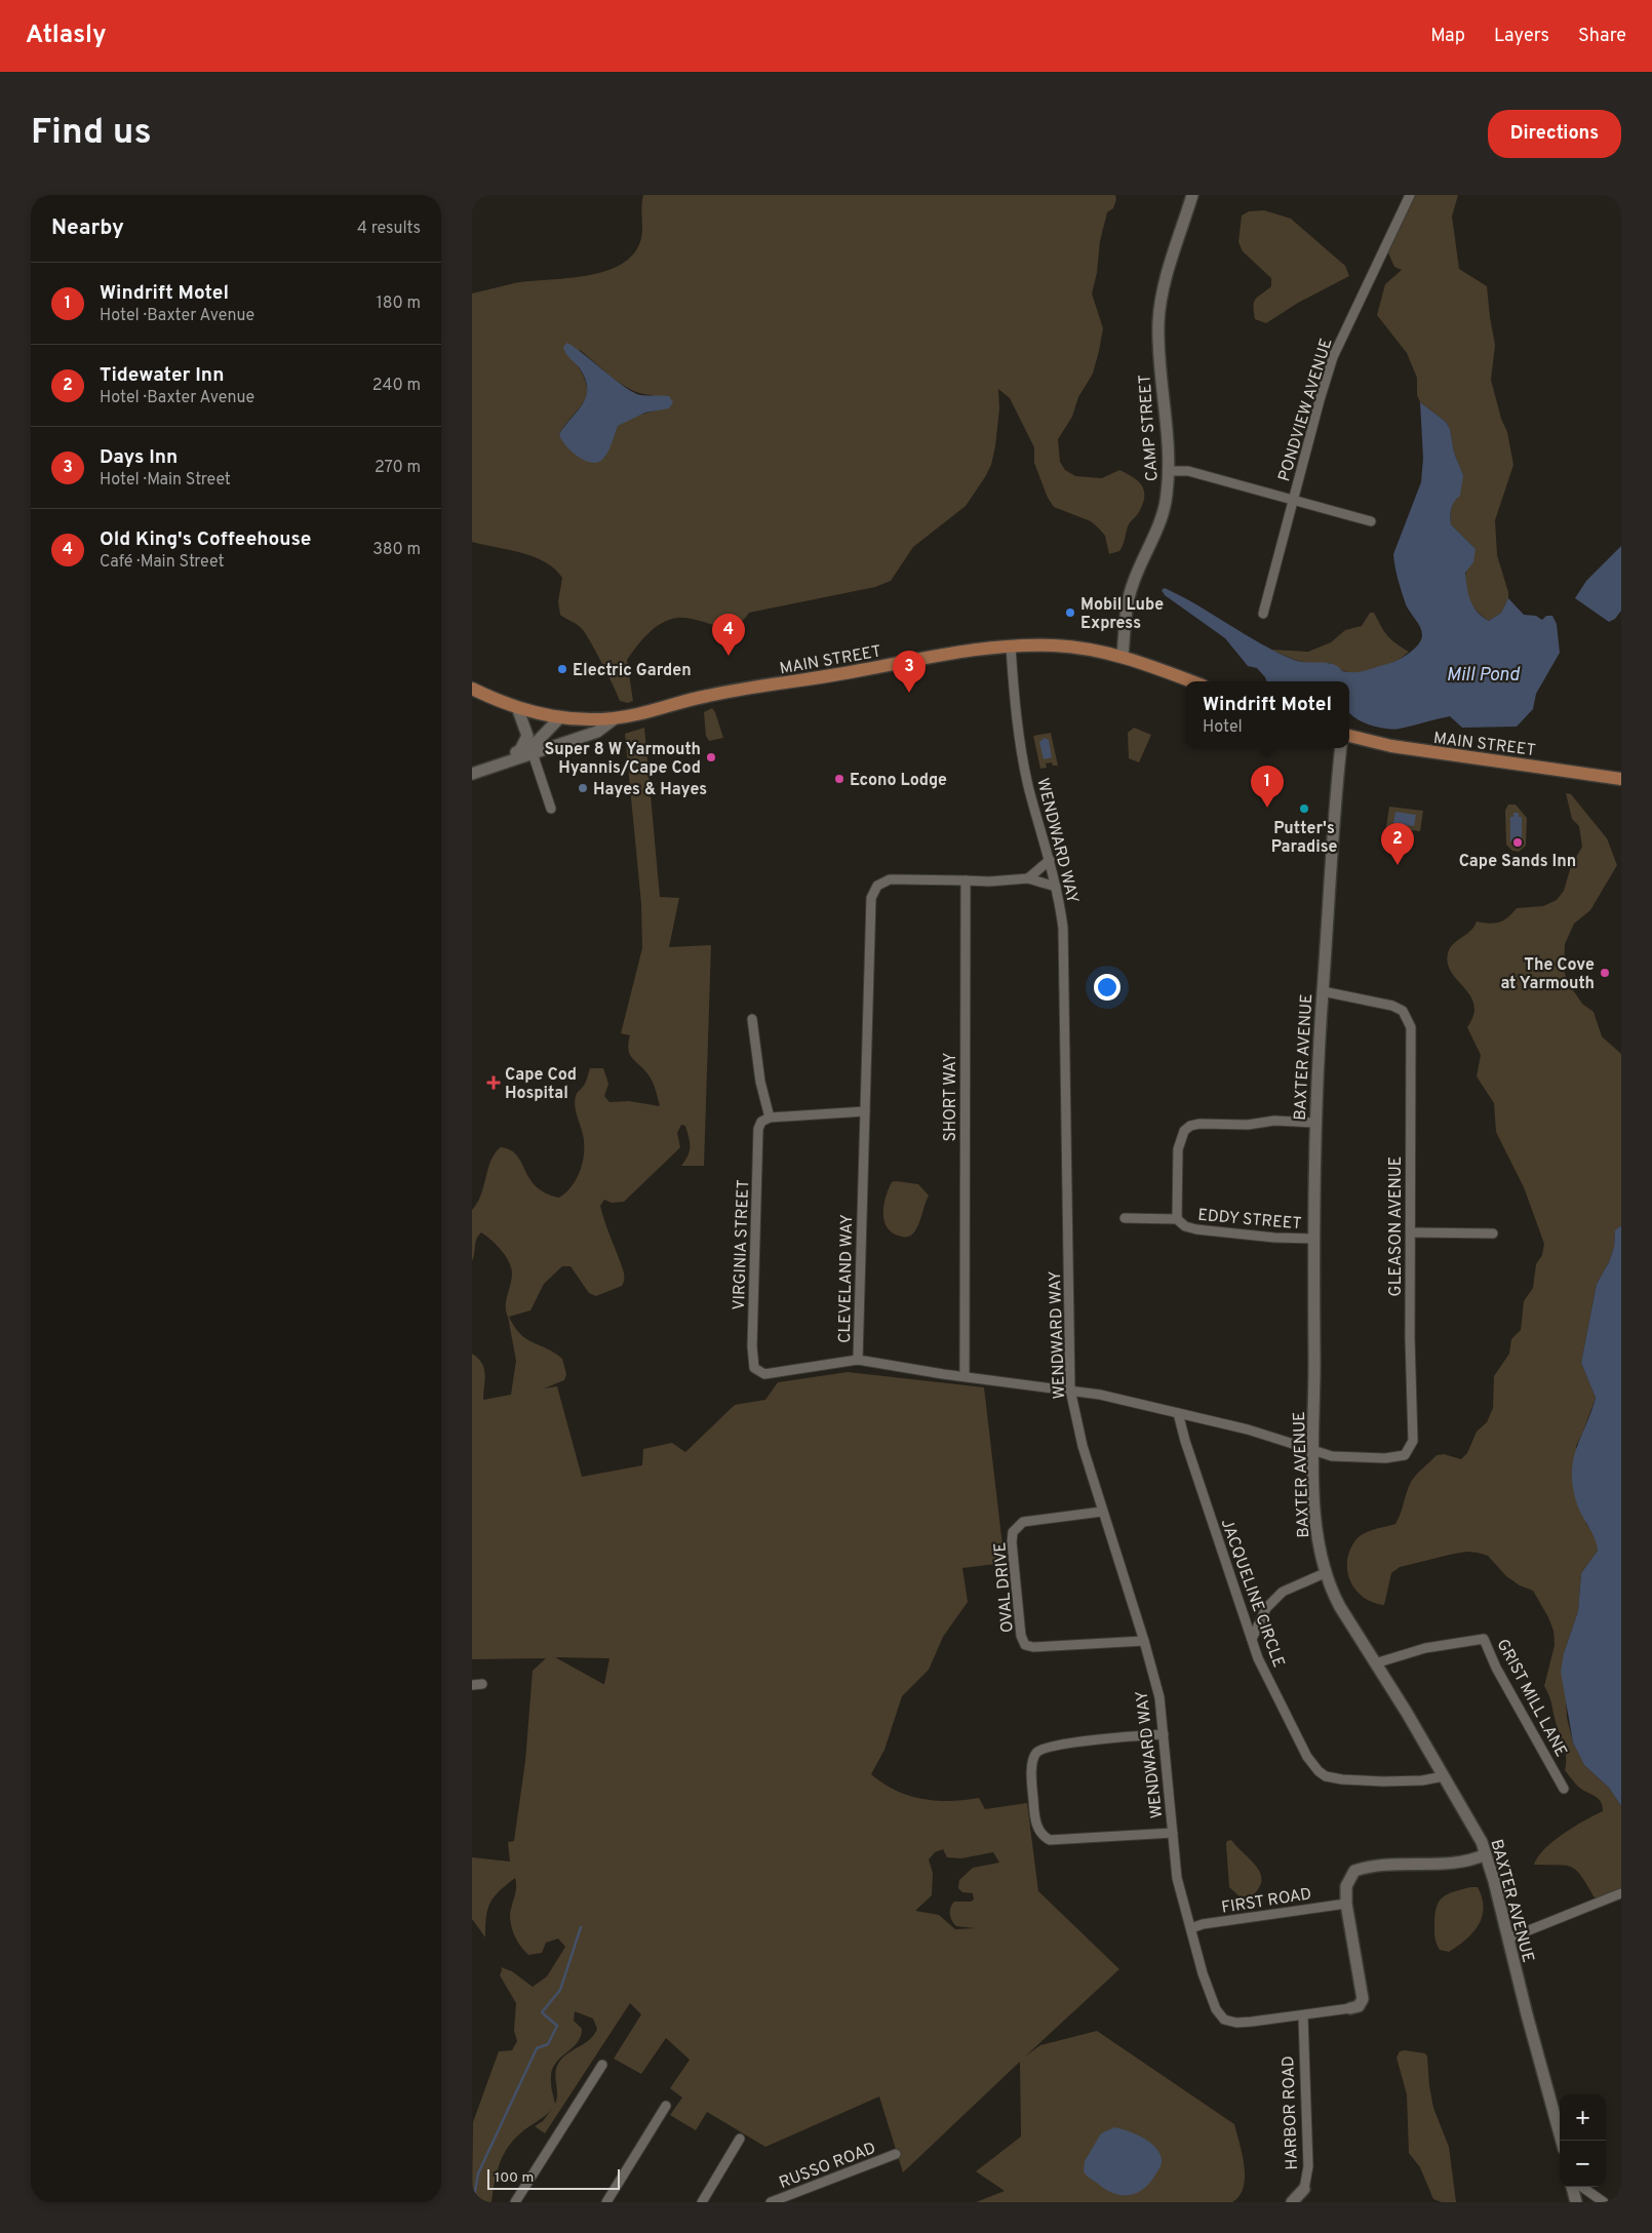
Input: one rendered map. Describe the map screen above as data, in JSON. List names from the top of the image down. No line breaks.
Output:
{"streets":{"main road":["MAIN STREET"],"street":["PONDVIEW AVENUE","CAMP STREET","WENDWARD WAY","BAXTER AVENUE","SHORT WAY","EDDY STREET","GLEASON AVENUE","VIRGINIA STREET","CLEVELAND WAY","OVAL DRIVE","JACQUELINE CIRCLE","GRIST MILL LANE","FIRST ROAD","HARBOR ROAD","RUSSO ROAD"]},"crossings":[["CAMP STREET","MAIN STREET"],["MAIN STREET","WENDWARD WAY"],["WENDWARD WAY","CLEVELAND WAY"],["WENDWARD WAY","OVAL DRIVE"],["WENDWARD WAY","FIRST ROAD"],["WENDWARD WAY","HARBOR ROAD"],["BAXTER AVENUE","EDDY STREET"],["BAXTER AVENUE","GLEASON AVENUE"],["BAXTER AVENUE","CLEVELAND WAY"],["BAXTER AVENUE","JACQUELINE CIRCLE"],["BAXTER AVENUE","GRIST MILL LANE"],["SHORT WAY","CLEVELAND WAY"],["GLEASON AVENUE","CLEVELAND WAY"],["VIRGINIA STREET","CLEVELAND WAY"],["CLEVELAND WAY","JACQUELINE CIRCLE"]],"water":["Mill Pond"],"places":{"other":["Mobil Lube Express","Electric Garden","Super 8 W Yarmouth Hyannis/Cape Cod","Econo Lodge","Hayes & Hayes","Putter's Paradise","Cape Sands Inn","The Cove at Yarmouth"],"health":["Cape Cod Hospital"]},"scale_bar":"100 m","page":{"header":"Atlasly","nav":["Map","Layers","Share"],"buttons":"Directions","title":"Find us","heading":["Nearby","4 results"],"list":[{"mark":"1","name":"Windrift Motel","note":"Hotel · Baxter Avenue","value":"180 m"},{"mark":"2","name":"Tidewater Inn","note":"Hotel · Baxter Avenue","value":"240 m"},{"mark":"3","name":"Days Inn","note":"Hotel · Main Street","value":"270 m"},{"mark":"4","name":"Old King's Coffeehouse","note":"Café · Main Street","value":"380 m"}],"pins":["4","3","1","2"],"popup":["Windrift Motel","Hotel"],"map_buttons":["+","−"],"scale":"100 m"}}
